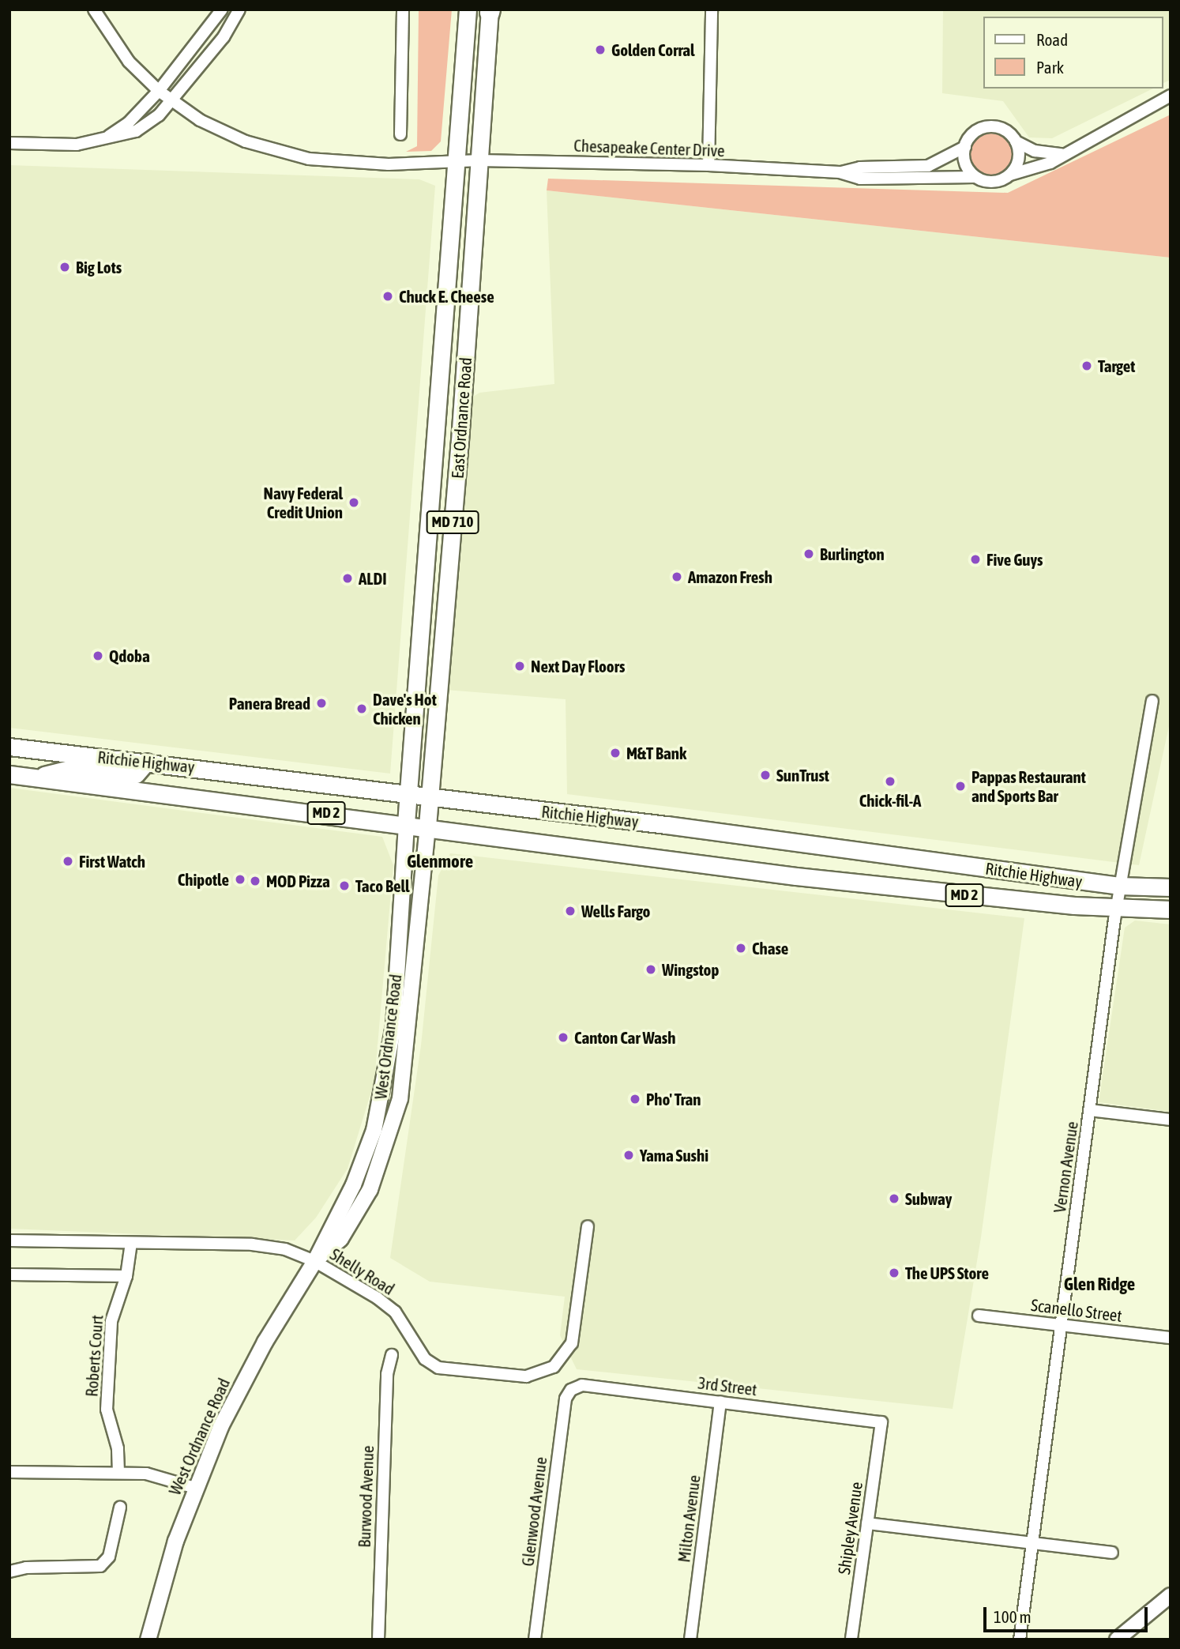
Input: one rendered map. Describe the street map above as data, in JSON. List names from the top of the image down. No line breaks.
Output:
{"streets":{"main road":["East Ordnance Road","MD 710","Ritchie Highway","MD 2","West Ordnance Road"],"street":["Chesapeake Center Drive","Vernon Avenue","Shelly Road","Scanello Street","Roberts Court","3rd Street","Burwood Avenue","Glenwood Avenue","Milton Avenue","Shipley Avenue"]},"crossings":[["Chesapeake Center Drive","East Ordnance Road"],["East Ordnance Road","Ritchie Highway"],["East Ordnance Road","West Ordnance Road"],["Ritchie Highway","West Ordnance Road"],["Ritchie Highway","Vernon Avenue"],["West Ordnance Road","Shelly Road"],["Vernon Avenue","Scanello Street"],["Shelly Road","Roberts Court"],["3rd Street","Glenwood Avenue"],["3rd Street","Milton Avenue"],["3rd Street","Shipley Avenue"]],"districts":["Glenmore","Glen Ridge"],"places":["Golden Corral","Big Lots","Chuck E. Cheese","Target","Navy Federal Credit Union","Burlington","Five Guys","Amazon Fresh","ALDI","Qdoba","Next Day Floors","Panera Bread","Dave's Hot Chicken","M&T Bank","SunTrust","Chick-fil-A","Pappas Restaurant and Sports Bar","First Watch","Chipotle","MOD Pizza","Taco Bell","Wells Fargo","Chase","Wingstop","Canton Car Wash","Pho' Tran","Yama Sushi","Subway","The UPS Store"],"legend":["Road","Park"],"scale_bar":"100 m"}
